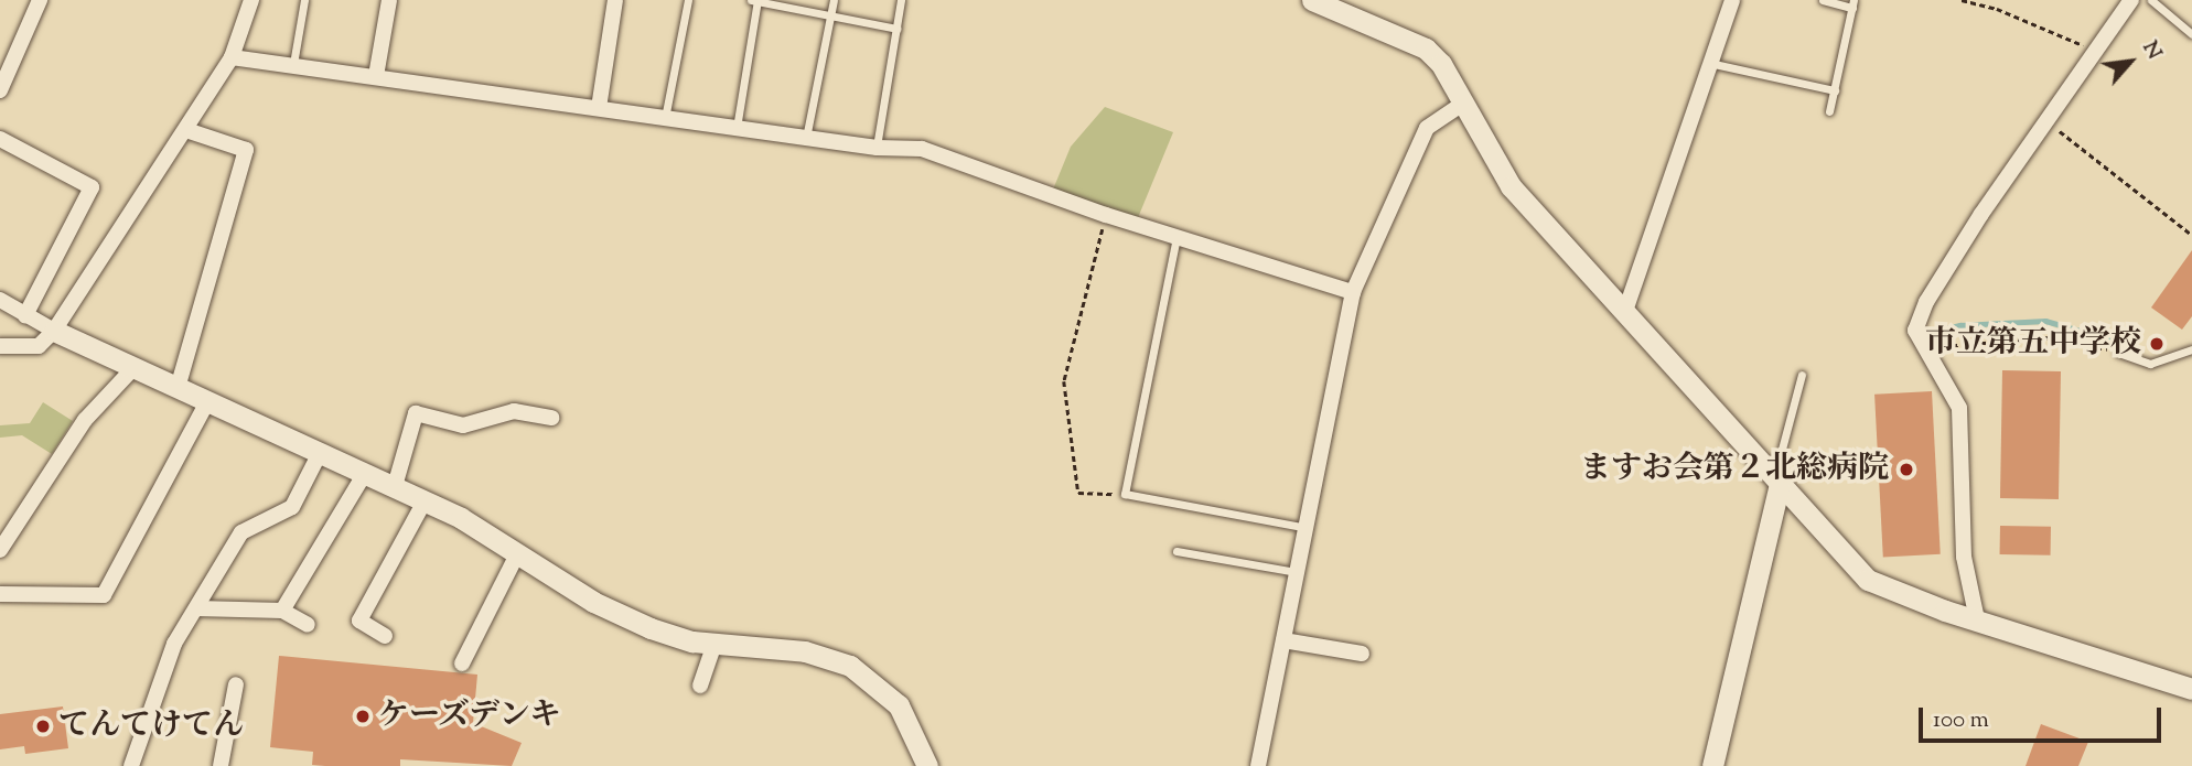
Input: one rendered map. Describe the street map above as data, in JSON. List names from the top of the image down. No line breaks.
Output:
{"places":["市立第五中学校","ますお会第２北総病院","ケーズデンキ","てんてけてん"],"scale_bar":"100 m","north":"top right"}
